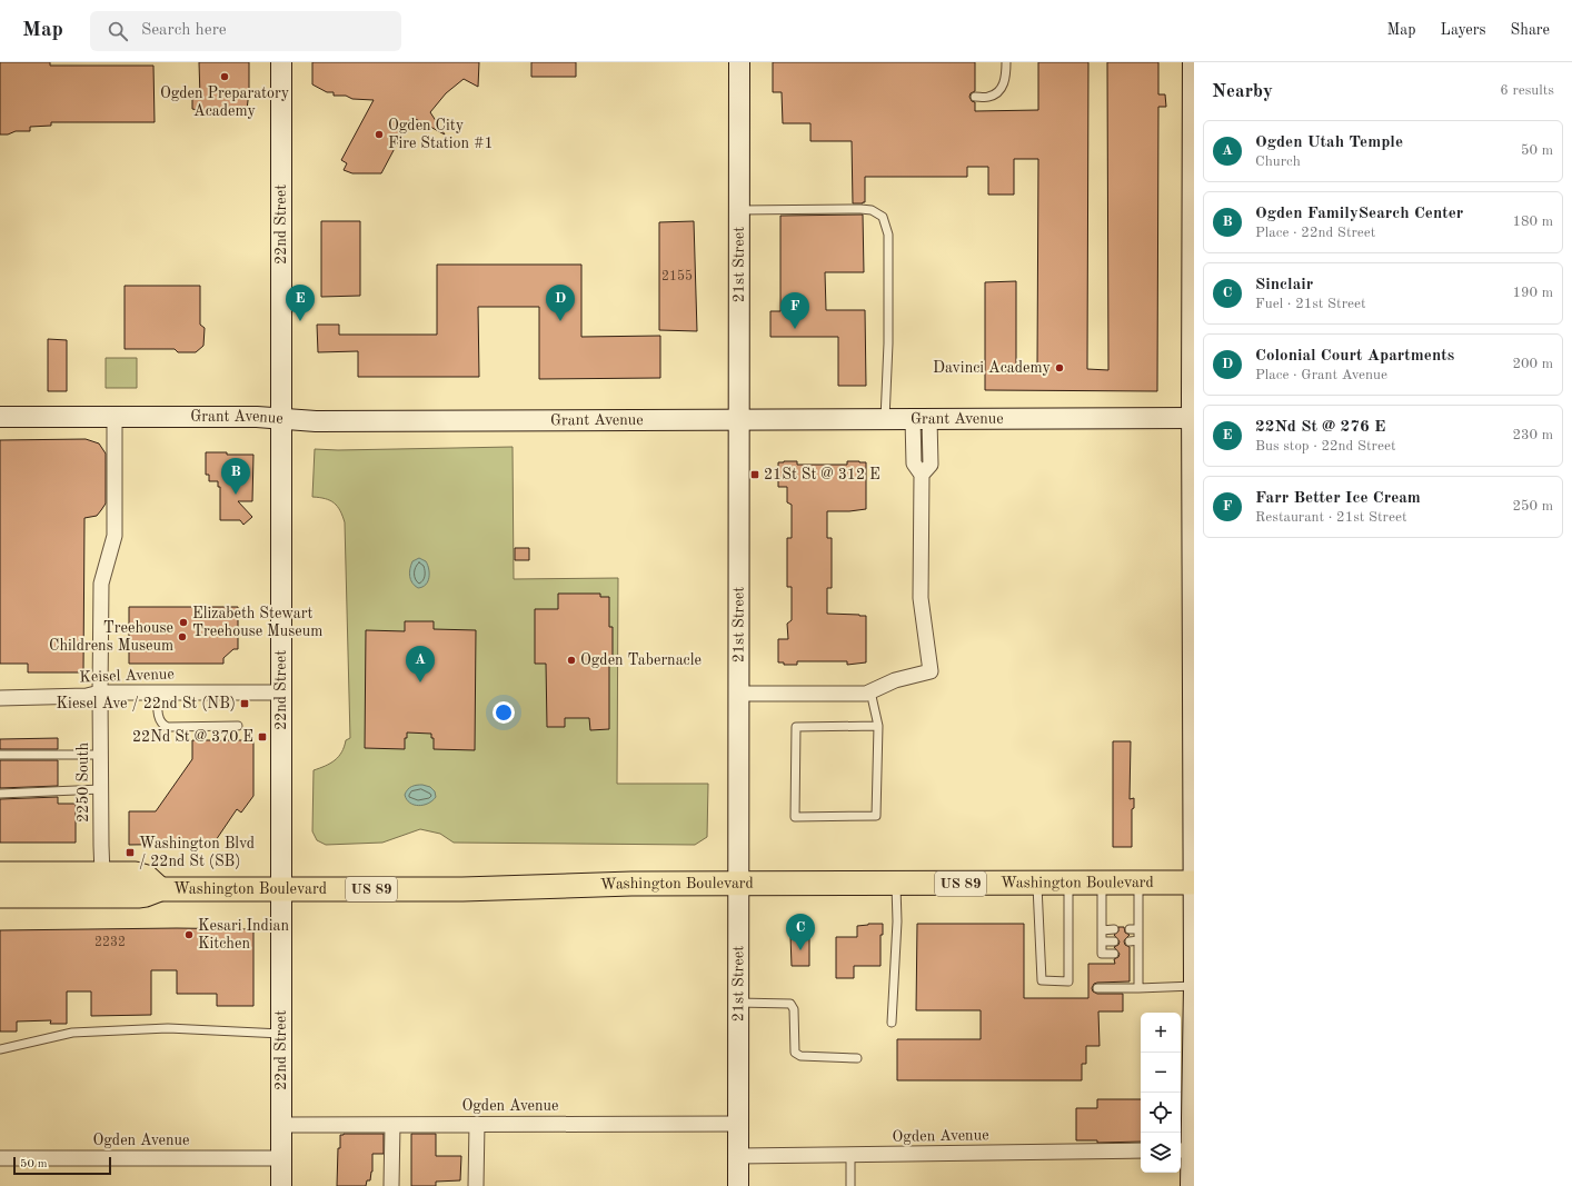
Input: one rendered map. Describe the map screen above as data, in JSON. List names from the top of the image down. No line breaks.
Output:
{"streets":{"main road":["Washington Boulevard","US 89"],"street":["22nd Street","21st Street","Grant Avenue","Keisel Avenue","2250 South","Ogden Avenue"]},"crossings":[["22nd Street","Grant Avenue"],["22nd Street","Keisel Avenue"],["22nd Street","Washington Boulevard"],["22nd Street","Ogden Avenue"],["21st Street","Grant Avenue"],["21st Street","Washington Boulevard"],["21st Street","Ogden Avenue"],["Grant Avenue","2250 South"],["Keisel Avenue","2250 South"],["2250 South","Washington Boulevard"]],"places":{"other":["Ogden Preparatory Academy","Ogden City Fire Station #1","Davinci Academy","Elizabeth Stewart Treehouse Museum","Treehouse Childrens Museum","Ogden Tabernacle","Kesari Indian Kitchen"],"transit":["21St St @ 312 E","Kiesel Ave / 22nd St (NB)","22Nd St @ 370 E","Washington Blvd / 22nd St (SB)"]},"house_numbers":["2155","2232"],"scale_bar":"50 m","page":{"header":"Map","search":"Search here","nav":["Map","Layers","Share"],"heading":["Nearby","6 results"],"list":[{"mark":"A","name":"Ogden Utah Temple","note":"Church","value":"50 m"},{"mark":"B","name":"Ogden FamilySearch Center","note":"Place · 22nd Street","value":"180 m"},{"mark":"C","name":"Sinclair","note":"Fuel · 21st Street","value":"190 m"},{"mark":"D","name":"Colonial Court Apartments","note":"Place · Grant Avenue","value":"200 m"},{"mark":"E","name":"22Nd St @ 276 E","note":"Bus stop · 22nd Street","value":"230 m"},{"mark":"F","name":"Farr Better Ice Cream","note":"Restaurant · 21st Street","value":"250 m"}],"pins":["D","E","F","B","A","C"],"map_buttons":["+","−"],"scale":"50 m"}}
